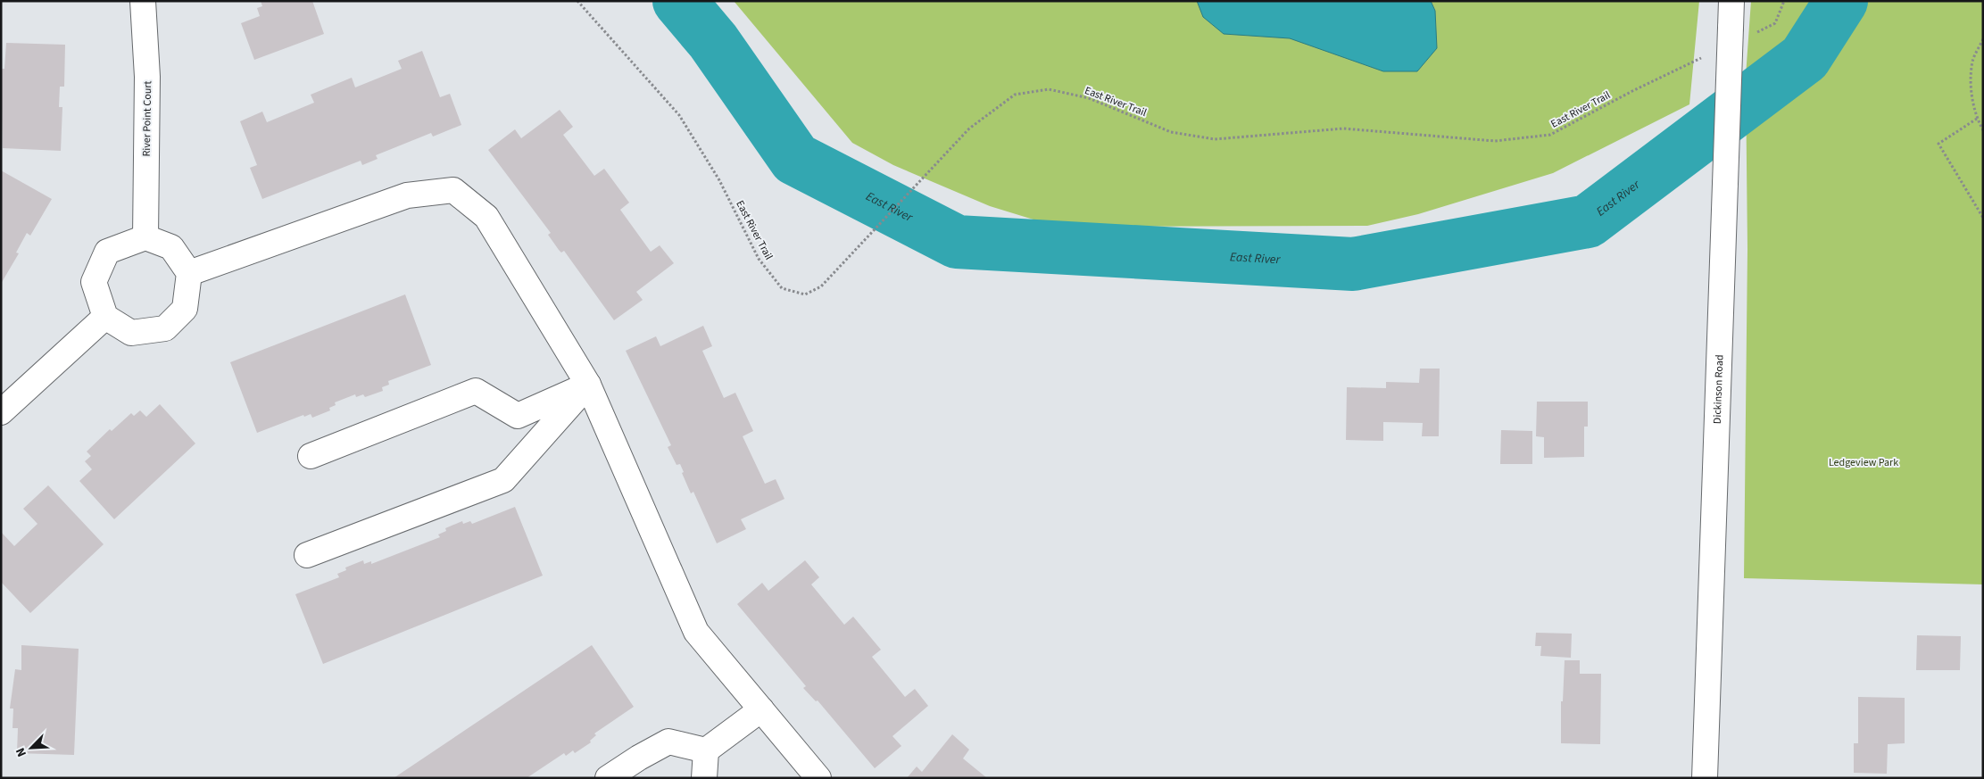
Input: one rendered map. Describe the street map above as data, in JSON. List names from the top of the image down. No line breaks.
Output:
{"streets":{"street":["River Point Court","Dickinson Road"],"path":["East River Trail"]},"water":["East River"],"parks":["Ledgeview Park"],"north":"bottom left"}
